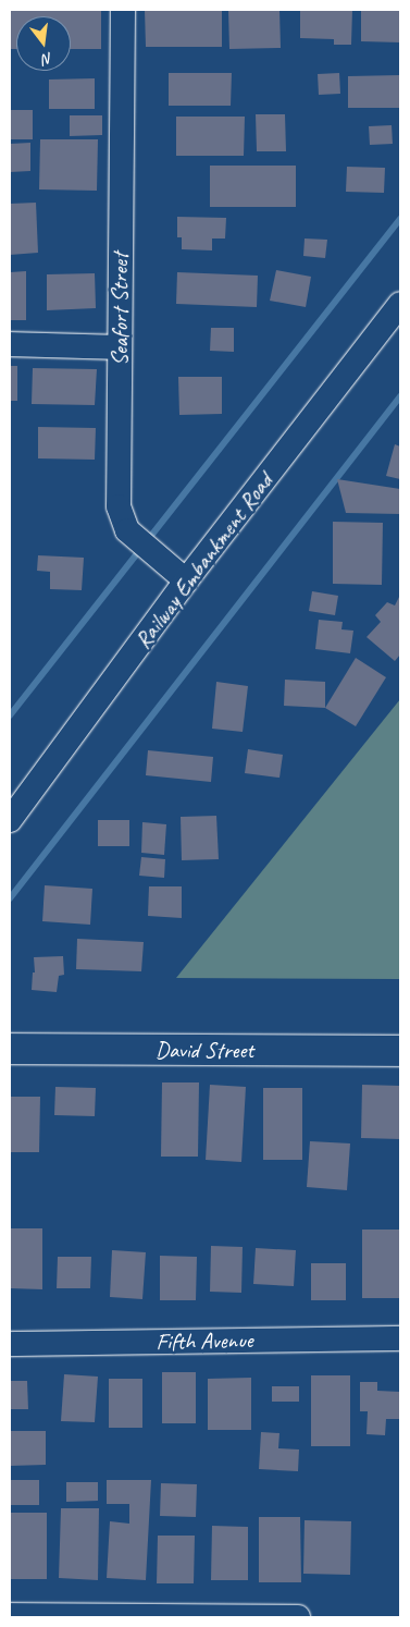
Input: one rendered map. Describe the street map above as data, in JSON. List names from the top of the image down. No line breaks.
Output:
{"streets":{"street":["Seafort Street","Railway Embankment Road","David Street","Fifth Avenue"]},"crossings":[["Seafort Street","Railway Embankment Road"]],"north":"bottom"}
